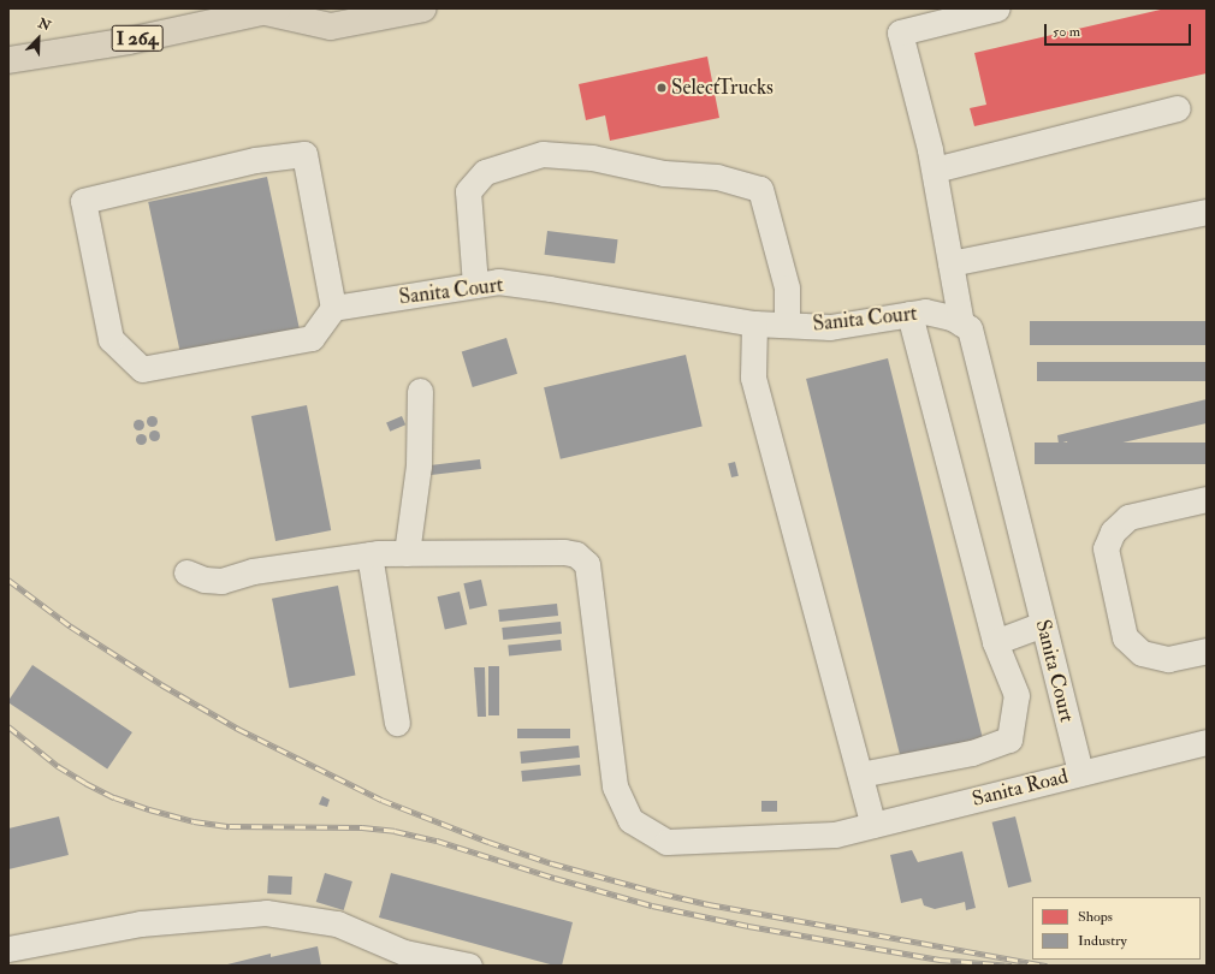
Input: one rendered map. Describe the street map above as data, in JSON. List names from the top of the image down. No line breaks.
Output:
{"streets":{"highway":["I 264"],"street":["Sanita Court","Sanita Road"]},"crossings":[["Sanita Court","Sanita Road"]],"places":["SelectTrucks"],"legend":["Shops","Industry"],"scale_bar":"50 m","north":"top right"}
